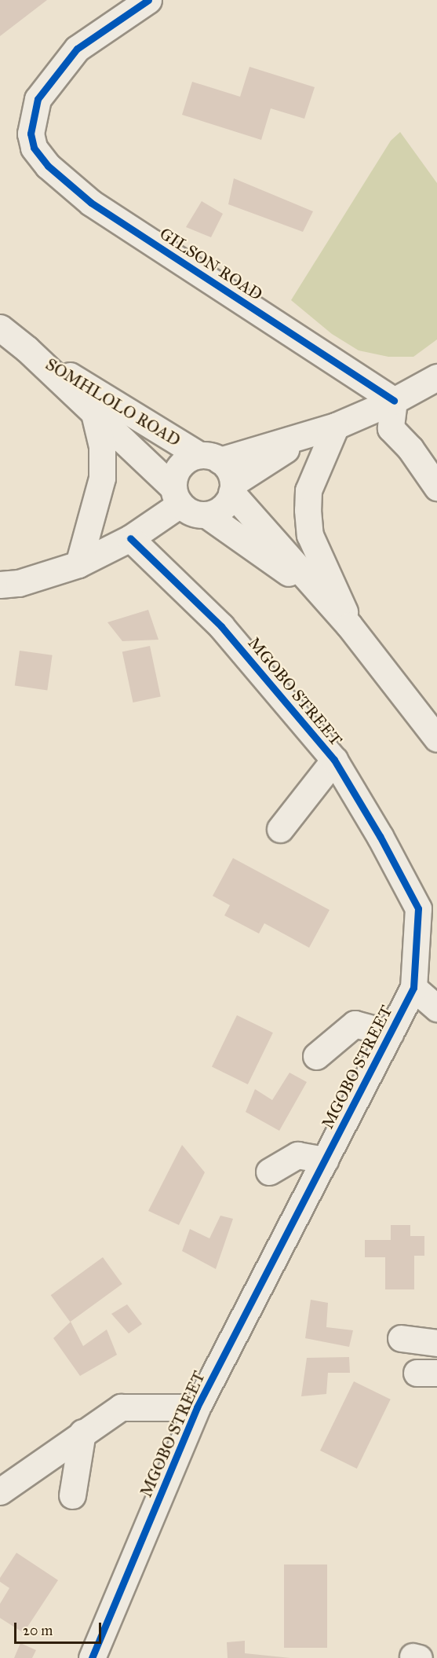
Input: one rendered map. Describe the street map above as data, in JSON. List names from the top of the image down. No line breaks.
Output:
{"streets":{"street":["GILSON ROAD","SOMHLOLO ROAD","MGOBO STREET"]},"scale_bar":"20 m"}
